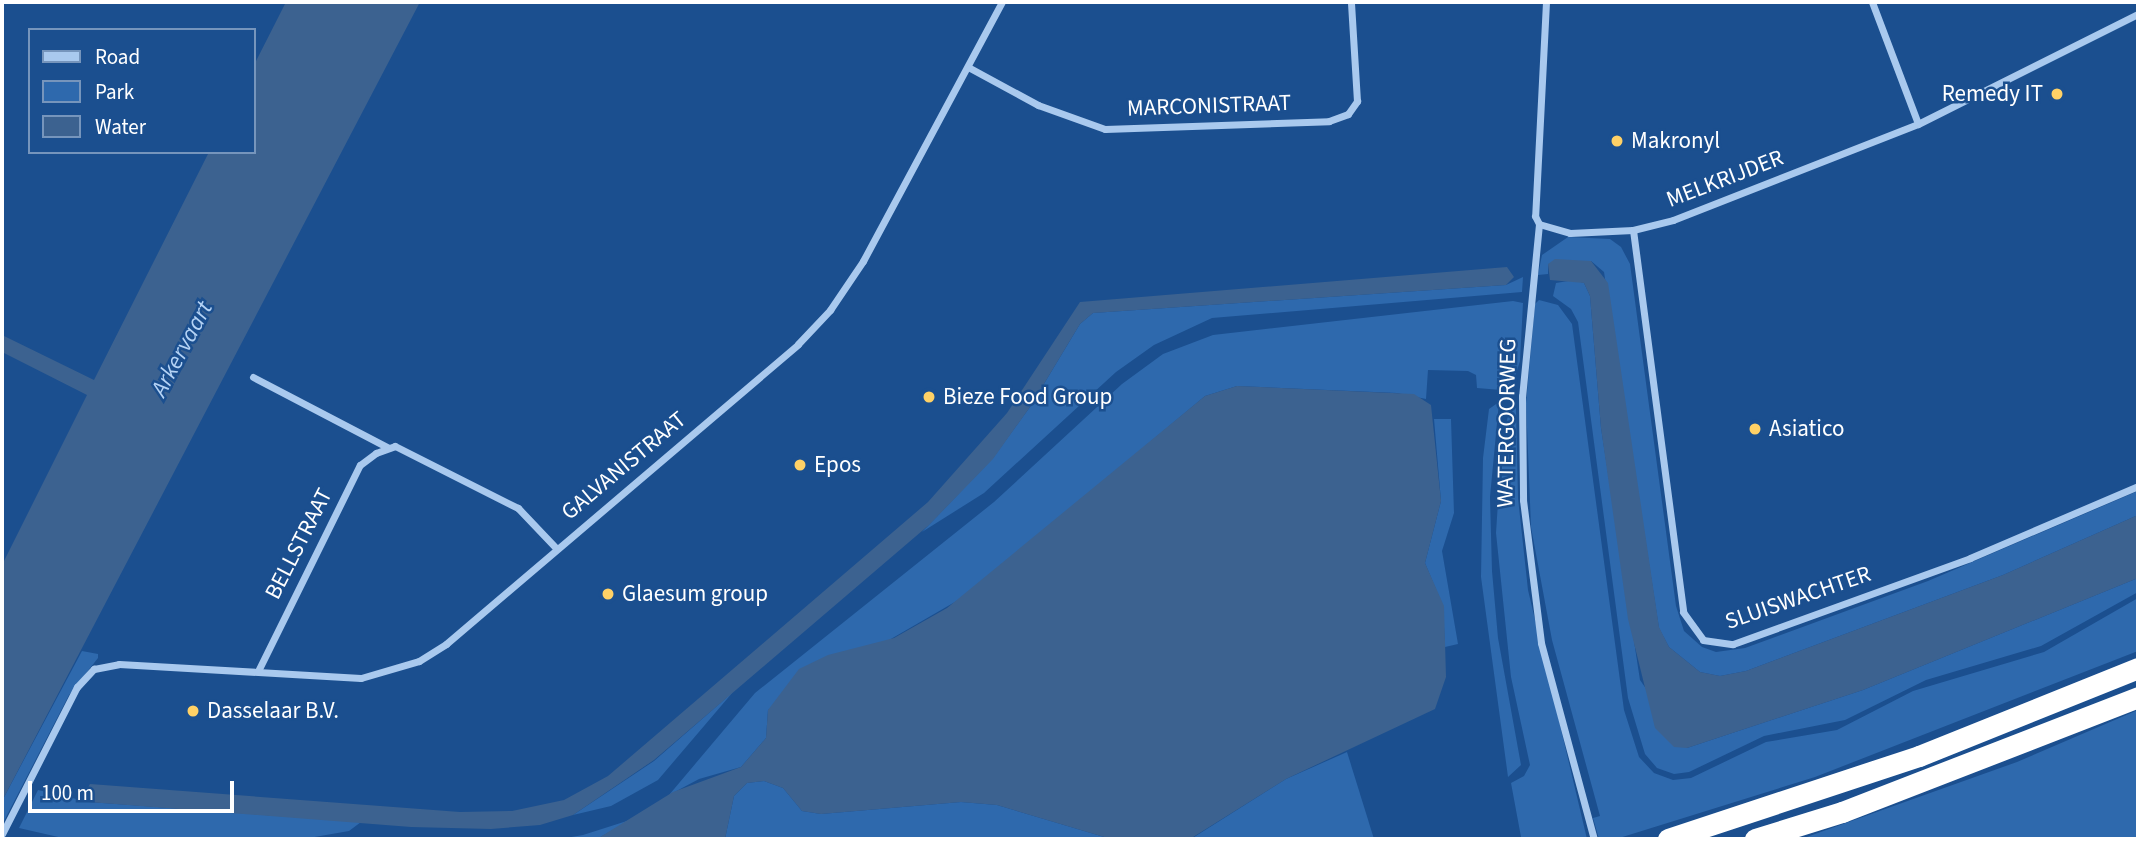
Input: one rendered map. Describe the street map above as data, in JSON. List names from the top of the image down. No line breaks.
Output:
{"streets":{"street":["MARCONISTRAAT","MELKRIJDER","WATERGOORWEG","GALVANISTRAAT","BELLSTRAAT","SLUISWACHTER"]},"crossings":[["MARCONISTRAAT","GALVANISTRAAT"],["MELKRIJDER","WATERGOORWEG"],["MELKRIJDER","SLUISWACHTER"],["GALVANISTRAAT","BELLSTRAAT"]],"water":["Arkervaart"],"places":["Remedy IT","Makronyl","Bieze Food Group","Asiatico","Epos","Glaesum group","Dasselaar B.V."],"legend":["Road","Park","Water"],"scale_bar":"100 m"}
